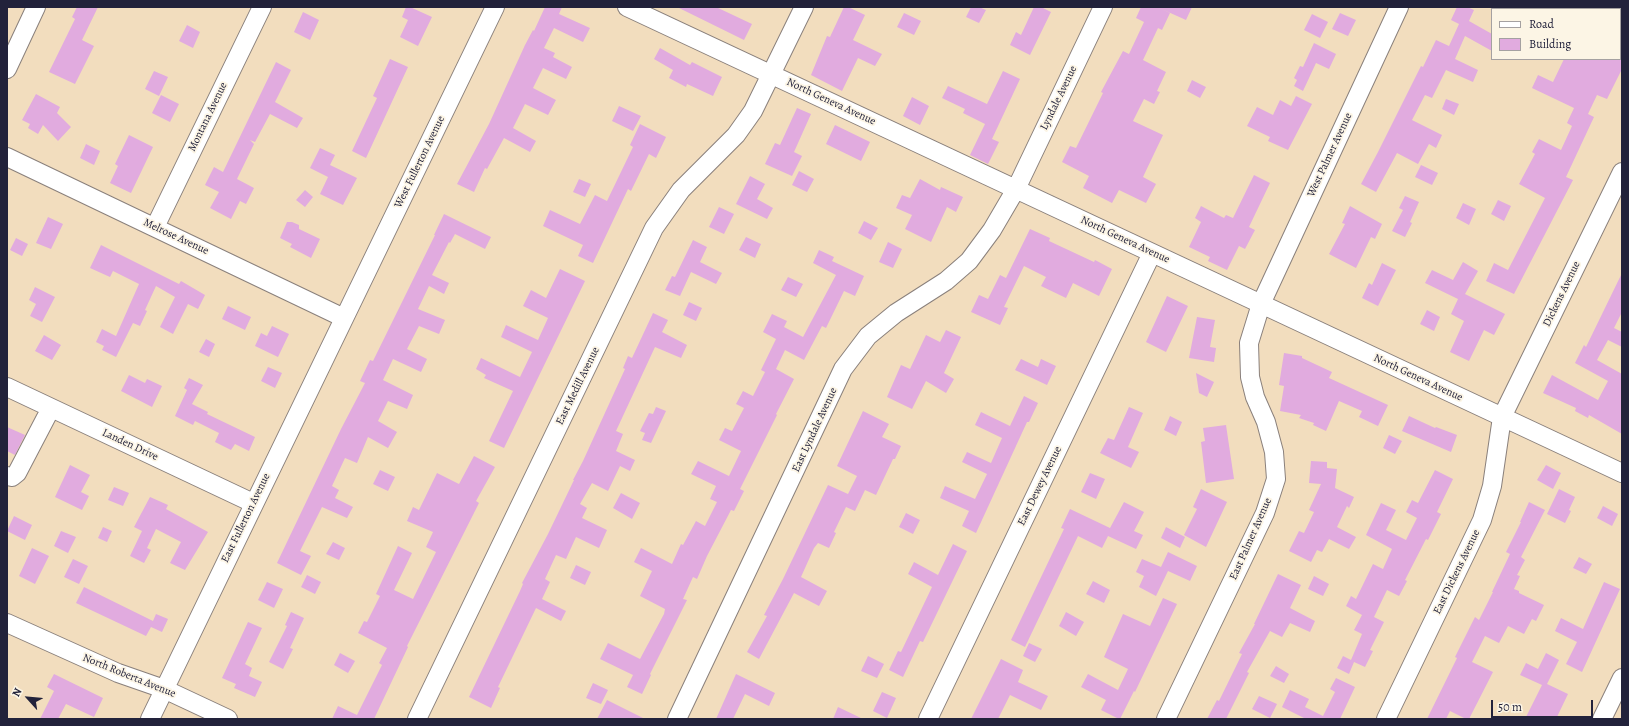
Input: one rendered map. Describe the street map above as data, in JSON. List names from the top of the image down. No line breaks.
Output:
{"streets":{"street":["Lyndale Avenue","North Geneva Avenue","Montana Avenue","West Palmer Avenue","West Fullerton Avenue","Melrose Avenue","Dickens Avenue","East Medill Avenue","East Lyndale Avenue","Landen Drive","East Dewey Avenue","East Fullerton Avenue","East Palmer Avenue","East Dickens Avenue","North Roberta Avenue"]},"crossings":[["Lyndale Avenue","North Geneva Avenue"],["Lyndale Avenue","East Lyndale Avenue"],["North Geneva Avenue","West Palmer Avenue"],["North Geneva Avenue","Dickens Avenue"],["North Geneva Avenue","East Medill Avenue"],["North Geneva Avenue","East Lyndale Avenue"],["North Geneva Avenue","East Dewey Avenue"],["North Geneva Avenue","East Palmer Avenue"],["North Geneva Avenue","East Dickens Avenue"],["Montana Avenue","Melrose Avenue"],["West Palmer Avenue","East Palmer Avenue"],["West Fullerton Avenue","Melrose Avenue"],["West Fullerton Avenue","East Fullerton Avenue"],["Melrose Avenue","East Fullerton Avenue"],["Dickens Avenue","East Dickens Avenue"],["Landen Drive","East Fullerton Avenue"],["East Fullerton Avenue","North Roberta Avenue"]],"legend":["Road","Building"],"scale_bar":"50 m","north":"top left"}
